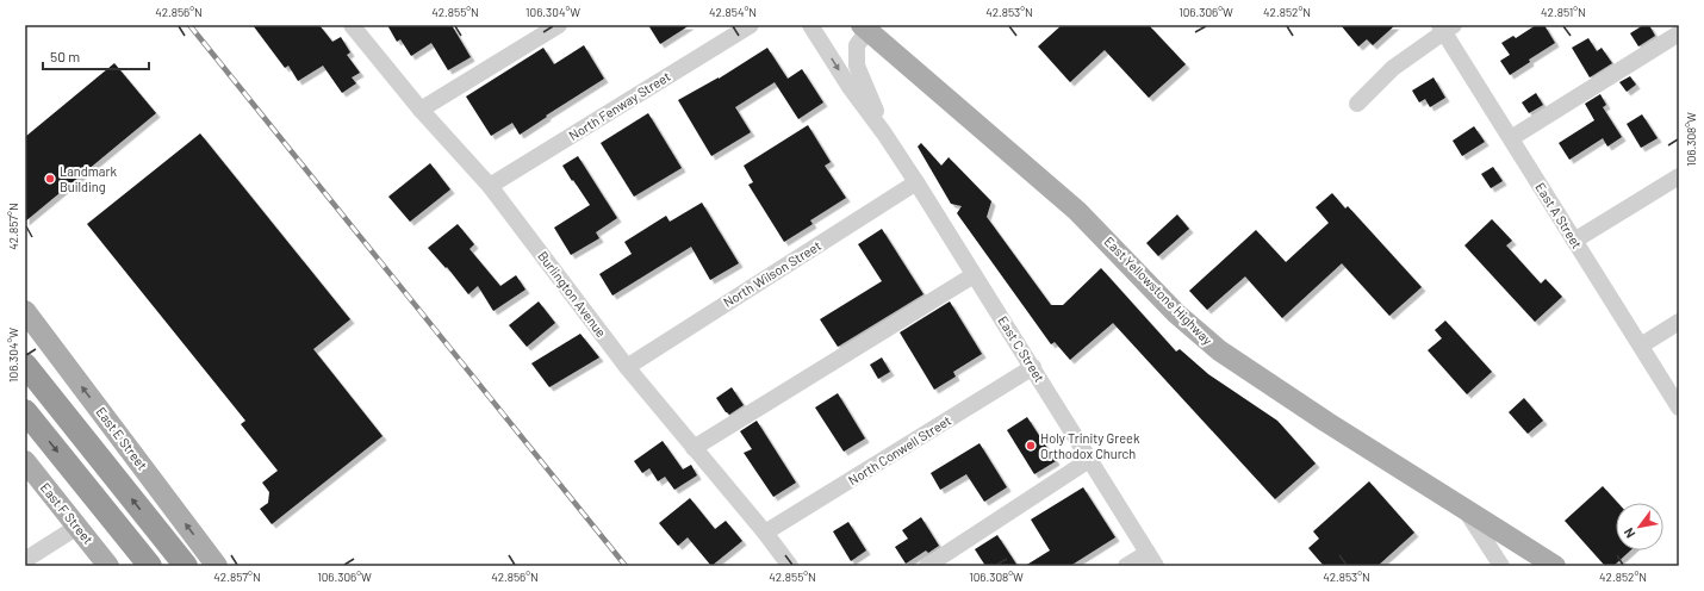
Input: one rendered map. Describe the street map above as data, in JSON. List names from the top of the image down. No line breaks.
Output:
{"streets":{"main road":["East Yellowstone Highway","East E Street","East F Street"],"street":["North Fenway Street","East A Street","North Wilson Street","Burlington Avenue","East C Street","North Conwell Street"]},"crossings":[["North Fenway Street","Burlington Avenue"],["North Wilson Street","Burlington Avenue"],["North Wilson Street","East C Street"],["East Yellowstone Highway","East C Street"],["Burlington Avenue","North Conwell Street"],["East C Street","North Conwell Street"]],"one_way":["East E Street"],"places":["Landmark Building","Holy Trinity Greek Orthodox Church"],"scale_bar":"50 m","north":"bottom left","coordinates":["42.856°N","42.855°N","106.304°W","42.854°N","42.853°N","106.306°W","42.852°N","42.851°N","106.308°W","42.857°N"]}
